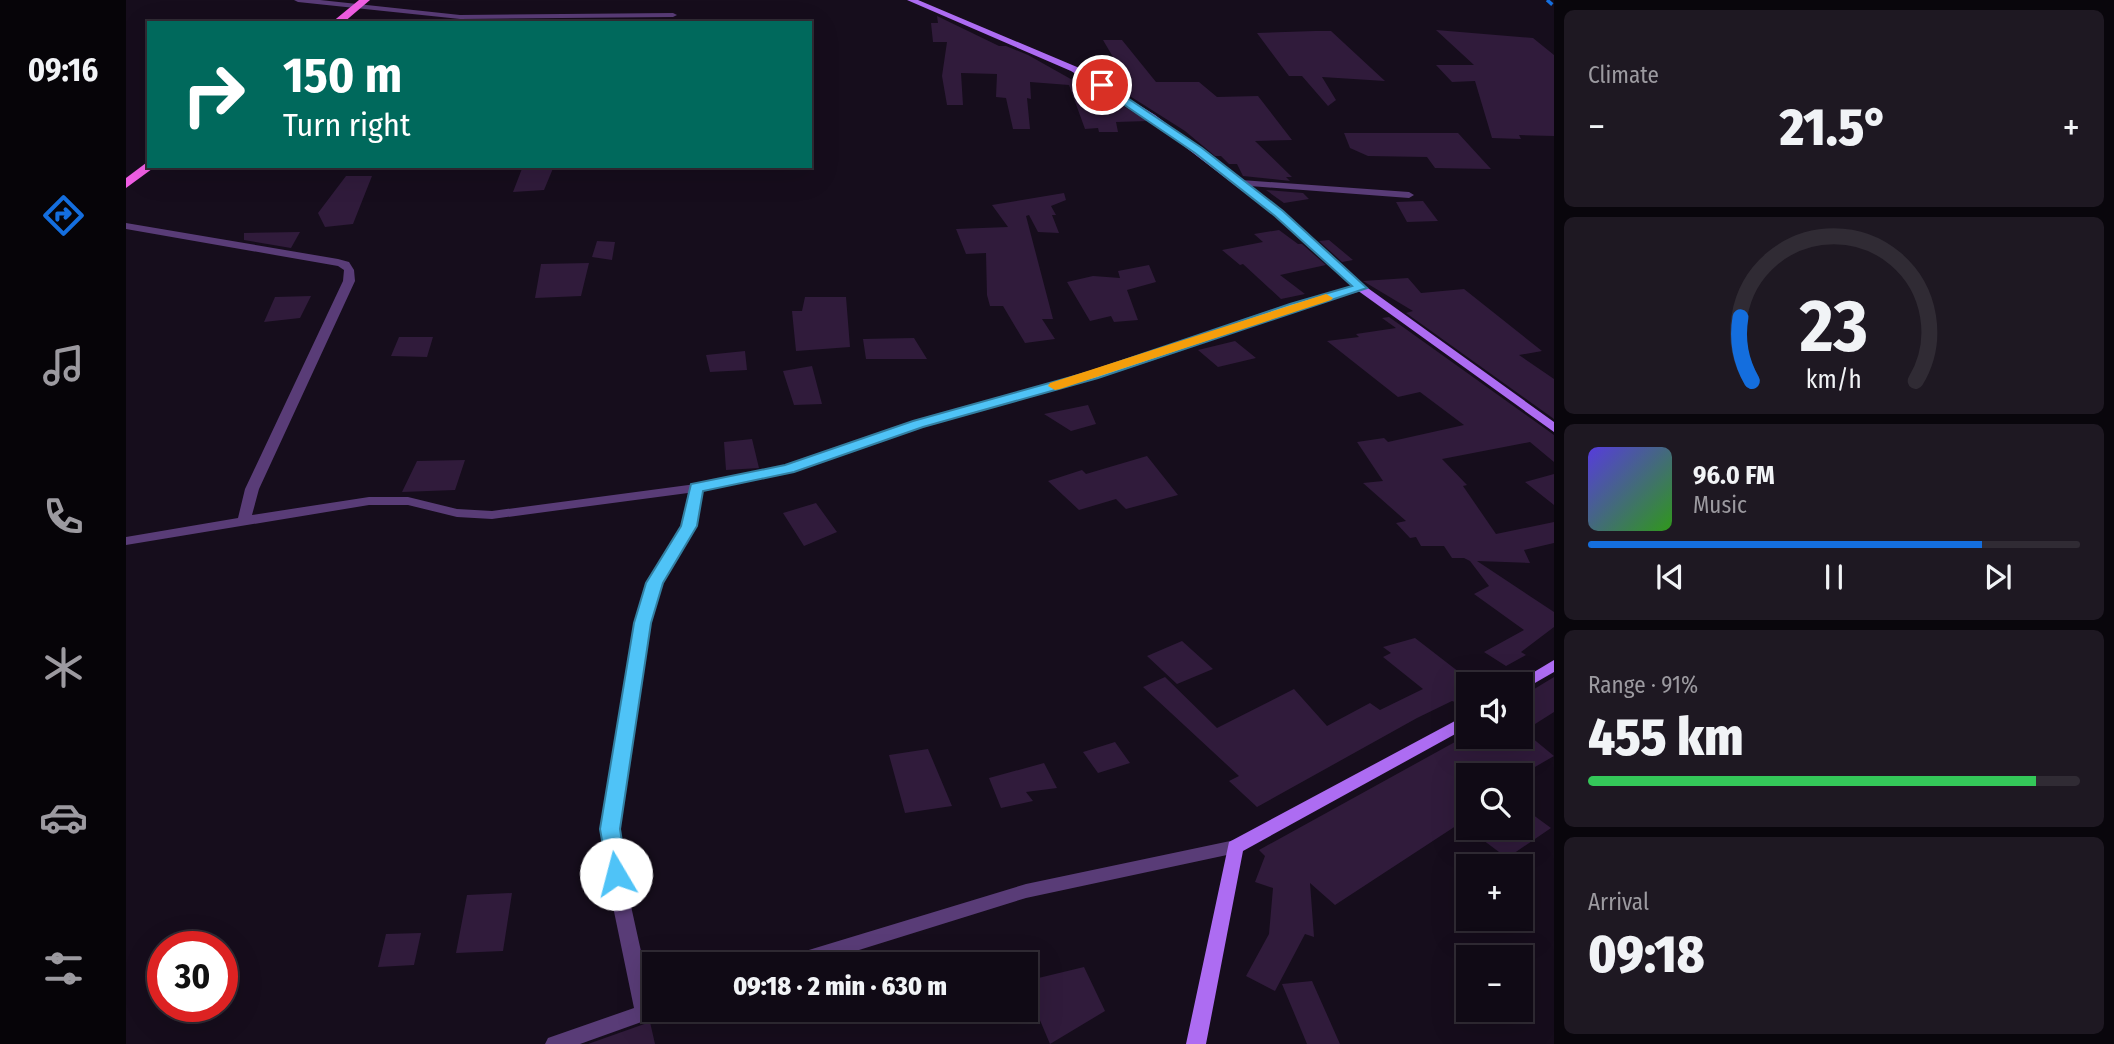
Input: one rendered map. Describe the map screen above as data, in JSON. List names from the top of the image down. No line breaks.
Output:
{"page":{"tabs":"09:16","tile":["Climate",["Range · 91%","455 km"],["Arrival","09:18"]],"turn":["150 m","Turn right"],"heat":["−","21.5°","+"],"song":["96.0 FM","Music"],"map_buttons":["+","−"],"limit":"30","trip":"09:18 · 2 min · 630 m","gauge":["23","km/h"]}}
